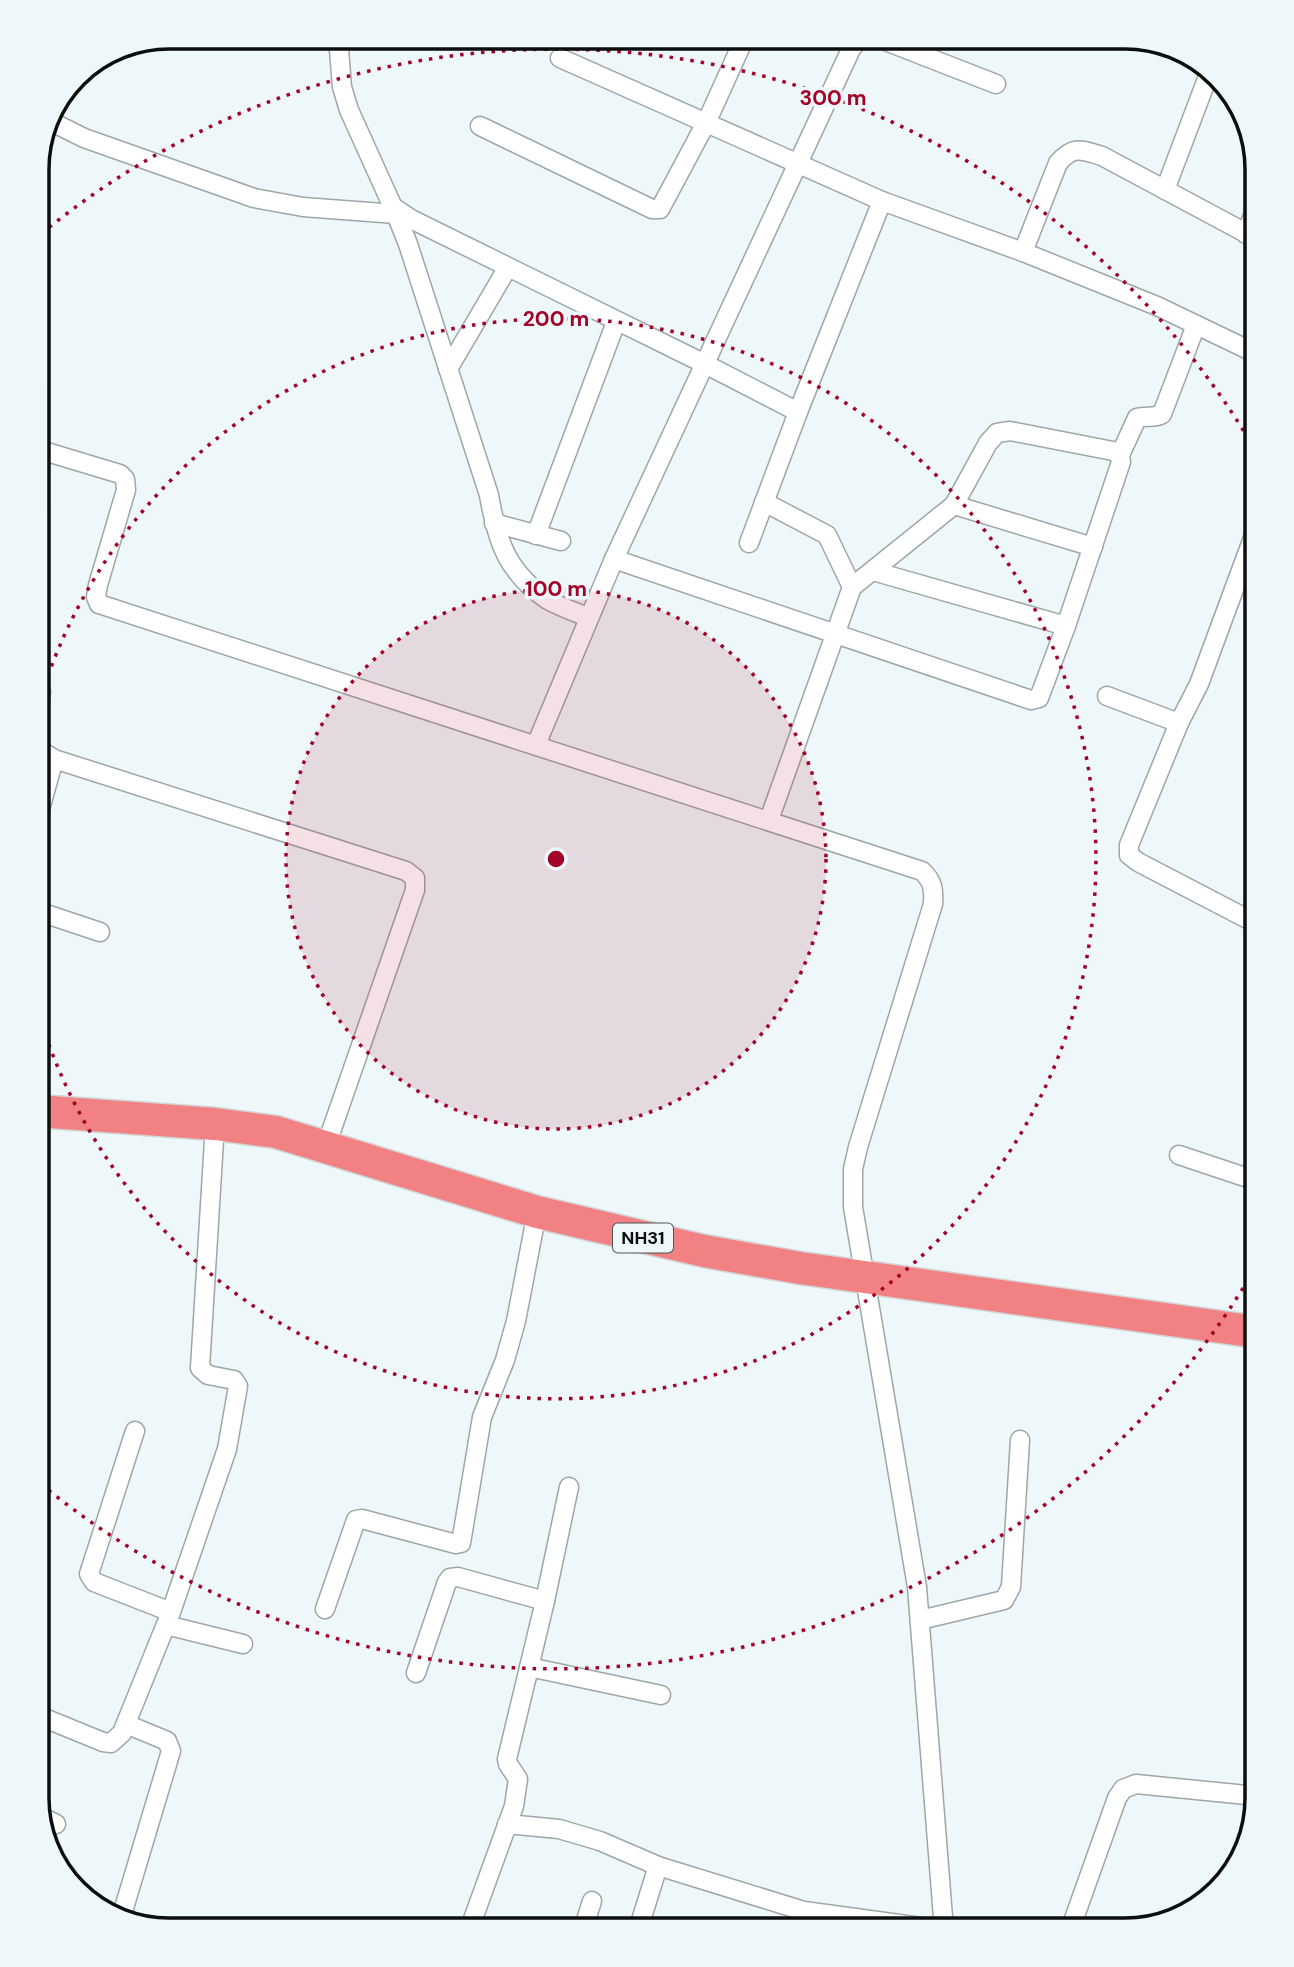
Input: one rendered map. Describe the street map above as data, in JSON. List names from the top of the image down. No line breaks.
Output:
{"streets":{"highway":["NH31"]},"rings":["300 m","200 m","100 m"]}
